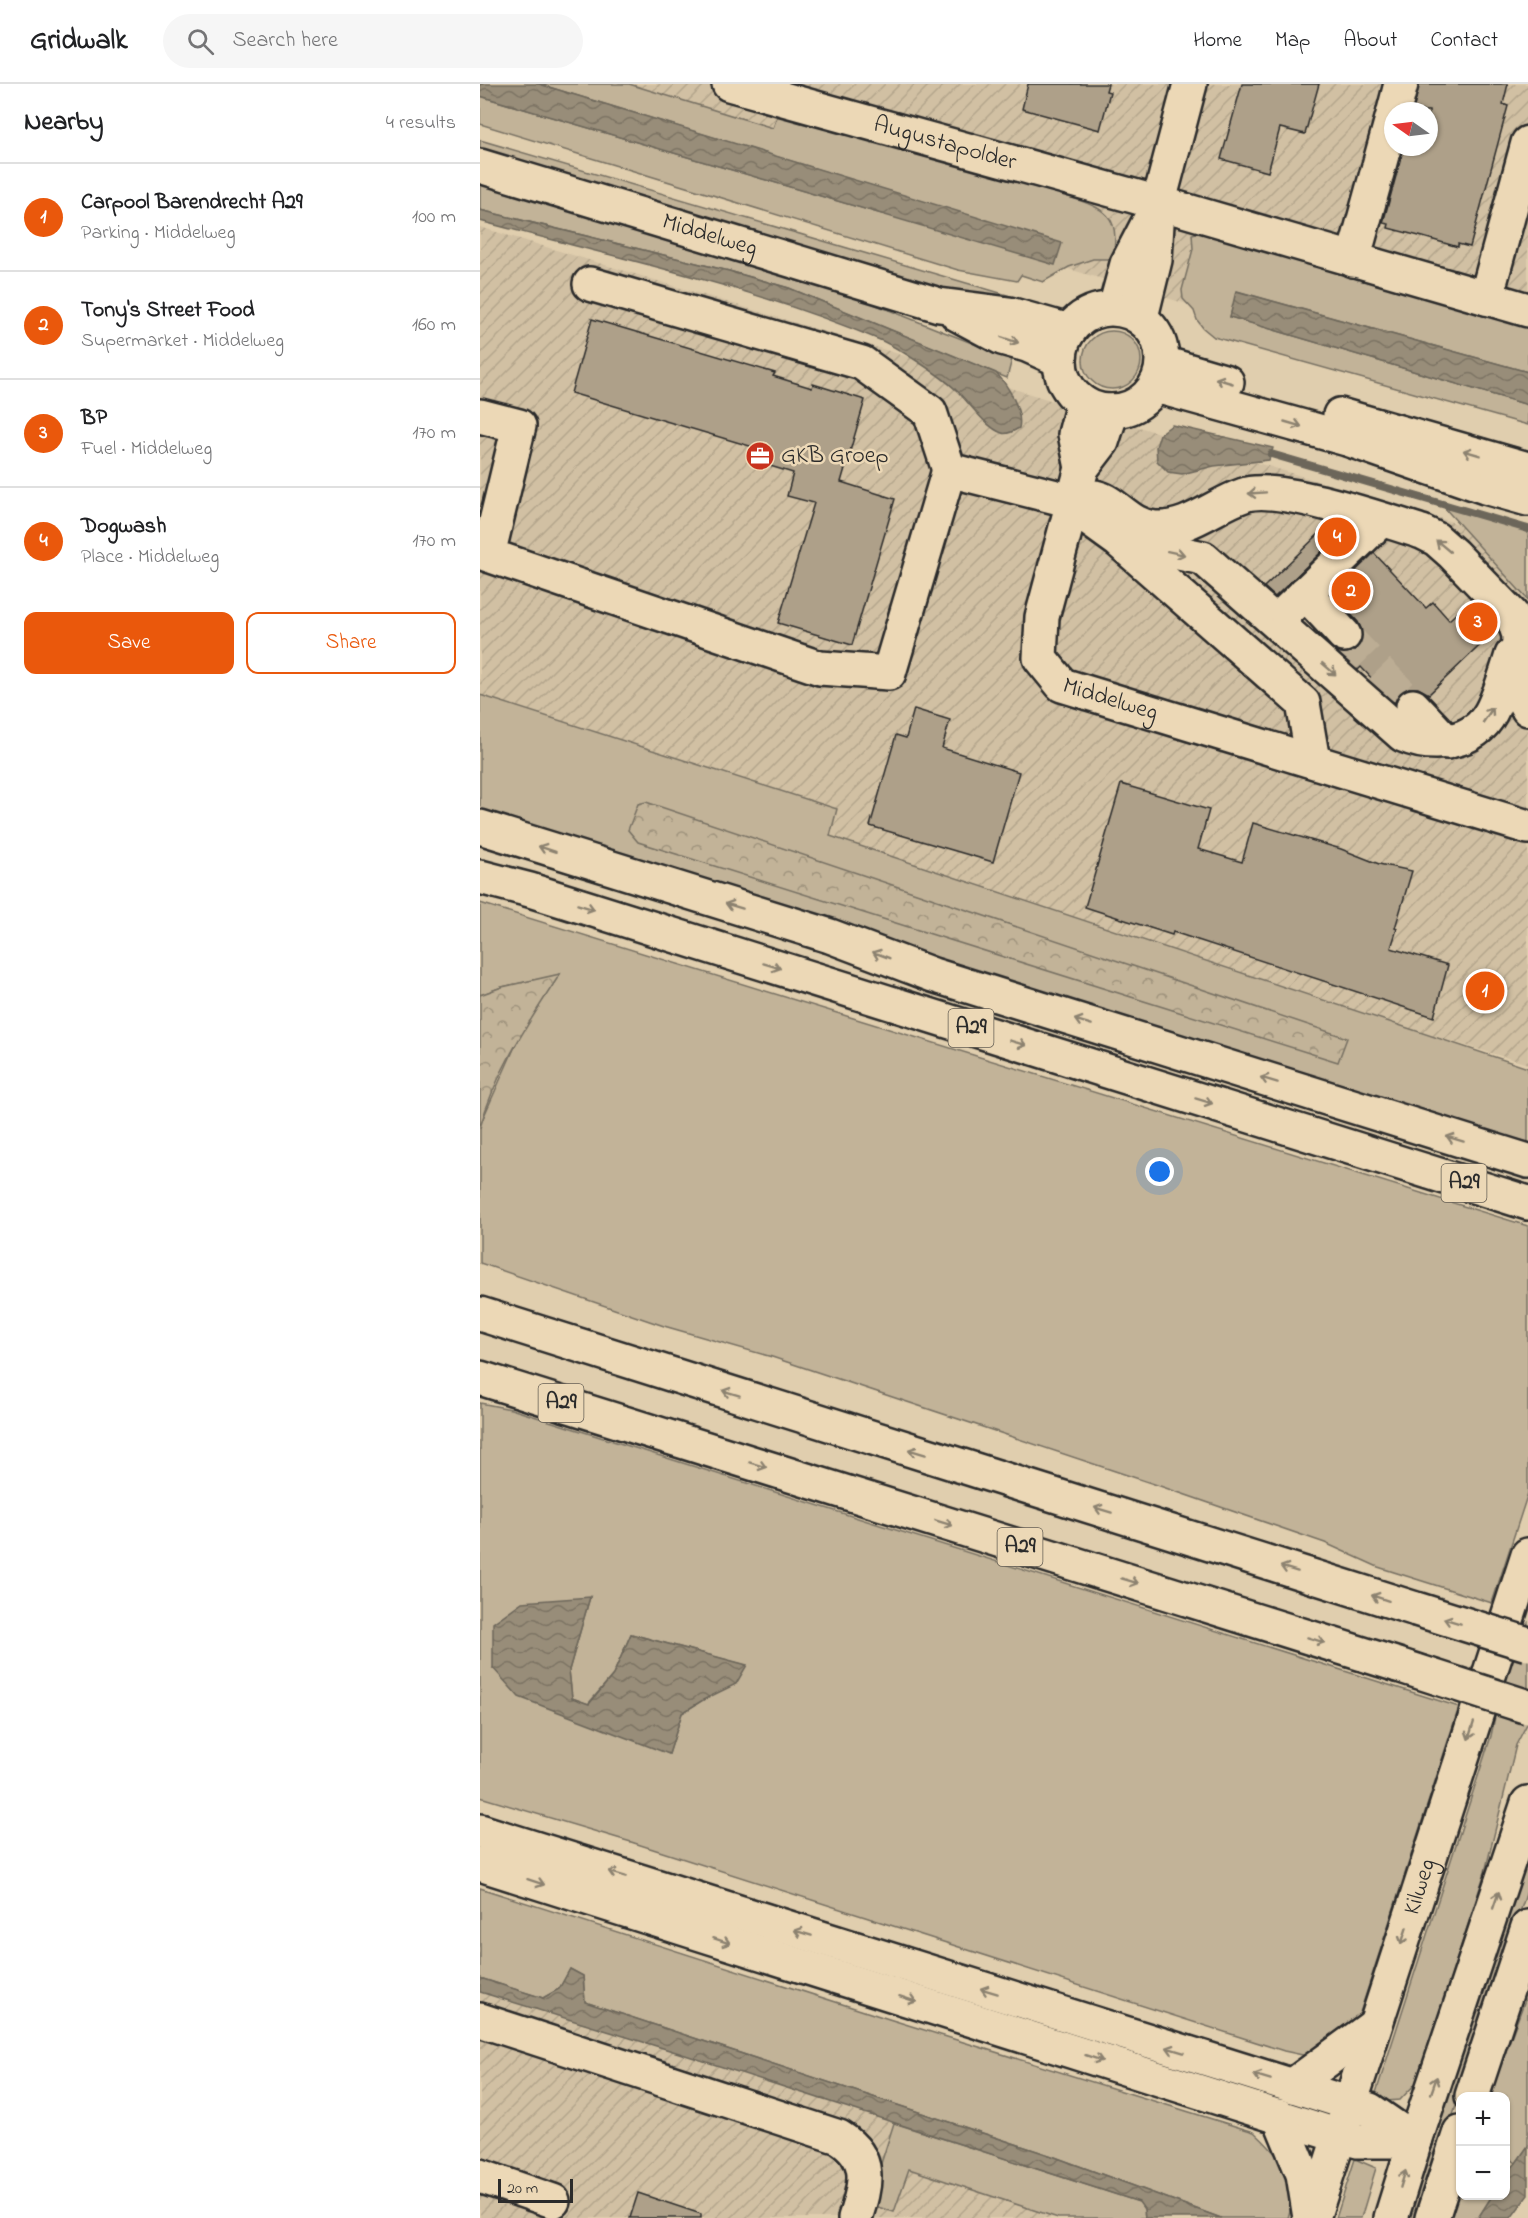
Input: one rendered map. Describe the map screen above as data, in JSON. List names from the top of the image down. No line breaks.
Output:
{"streets":{"main road":["Augustapolder","Middelweg","A29","Kilweg"]},"places":{"office":["GKB Groep"]},"scale_bar":"20 m","north":"left","page":{"header":"Gridwalk","search":"Search here","nav":["Home","Map","About","Contact"],"heading":["Nearby","4 results"],"list":[{"mark":"1","name":"Carpool Barendrecht A29","note":"Parking · Middelweg","value":"100 m"},{"mark":"2","name":"Tony's Street Food","note":"Supermarket · Middelweg","value":"160 m"},{"mark":"3","name":"BP","note":"Fuel · Middelweg","value":"170 m"},{"mark":"4","name":"Dogwash","note":"Place · Middelweg","value":"170 m"}],"pins":["4","2","3","1"],"buttons":["Save","Share"],"map_buttons":["+","−"],"scale":"20 m"}}
